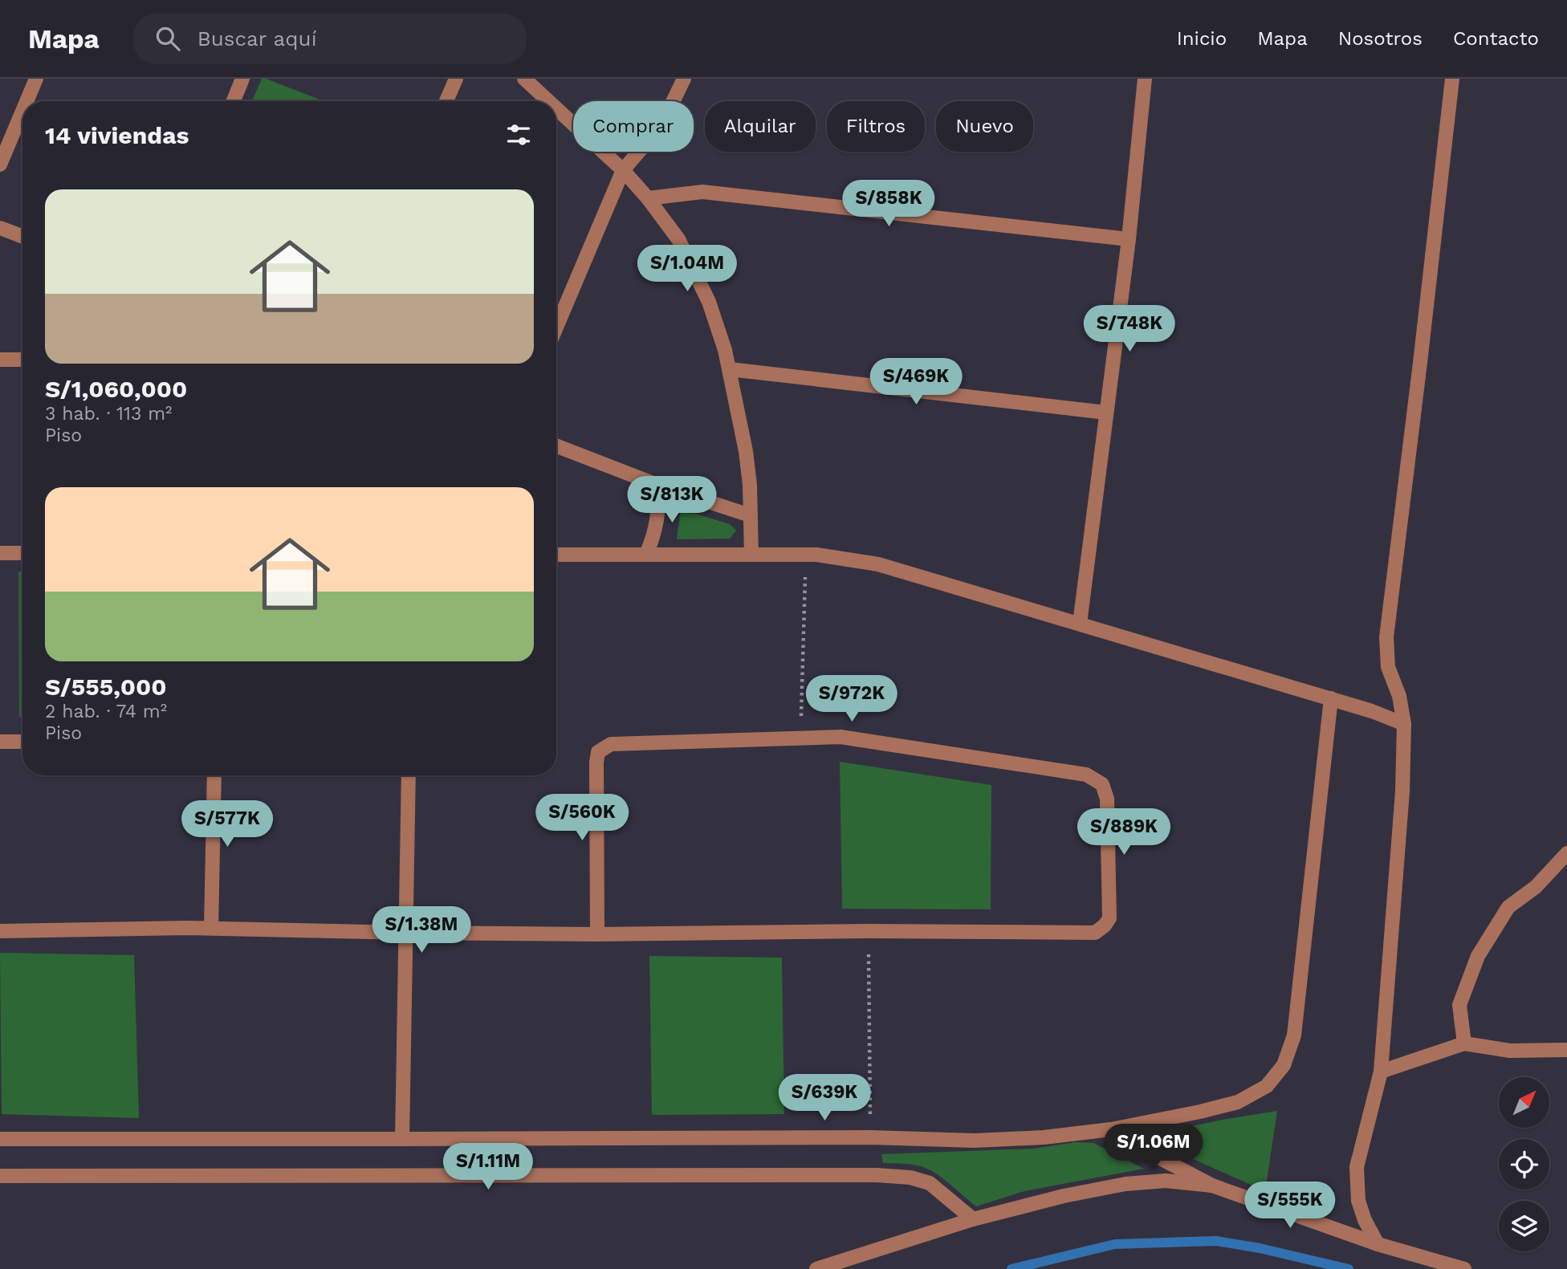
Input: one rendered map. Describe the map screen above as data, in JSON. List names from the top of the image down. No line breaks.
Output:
{"north":"top right","page":{"header":"Mapa","search":"Buscar aquí","nav":["Inicio","Mapa","Nosotros","Contacto"],"chip":["Comprar","Alquilar","Filtros","Nuevo"],"heading":"14 viviendas","list":[{"name":"S/1,060,000","note":"3 hab. · 113 m² · Piso"},{"name":"S/555,000","note":"2 hab. · 74 m² · Piso"}],"price":["S/858K","S/1.04M","S/748K","S/469K","S/813K","S/972K","S/560K","S/577K","S/889K","S/1.38M","S/639K","S/1.06M","S/1.11M","S/555K"]}}
